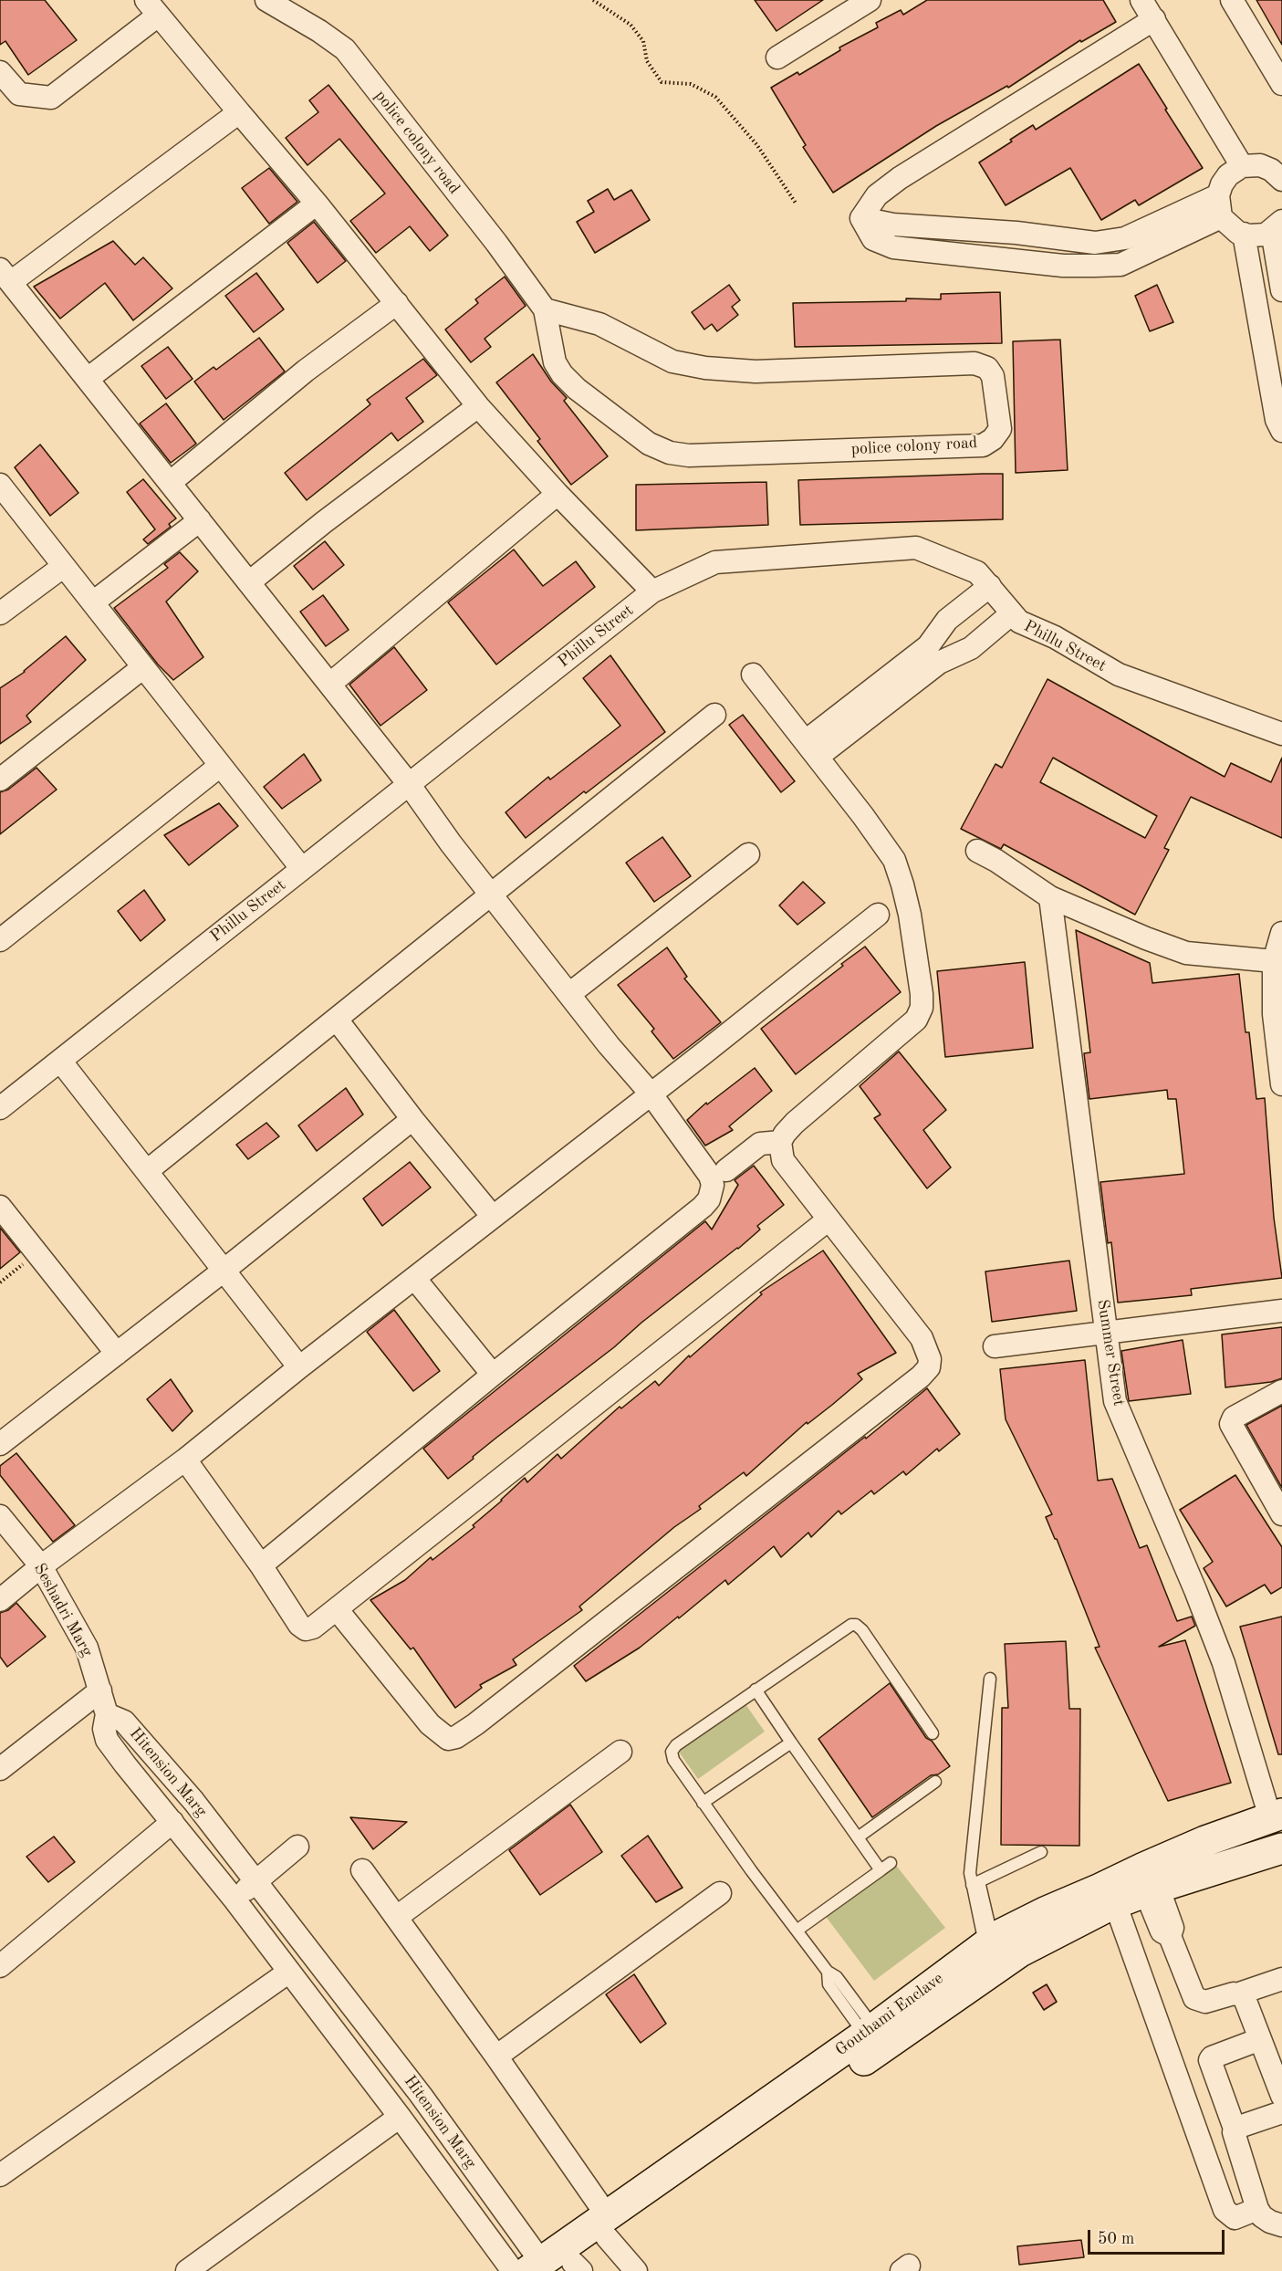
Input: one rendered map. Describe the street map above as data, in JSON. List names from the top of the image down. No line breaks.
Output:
{"streets":{"street":["police colony road","Phillu Street","Summer Street","Seshadri Marg","Hitension Marg","Gouthami Enclave"]},"crossings":[["Summer Street","Gouthami Enclave"],["Seshadri Marg","Hitension Marg"],["Hitension Marg","Gouthami Enclave"]],"scale_bar":"50 m"}
